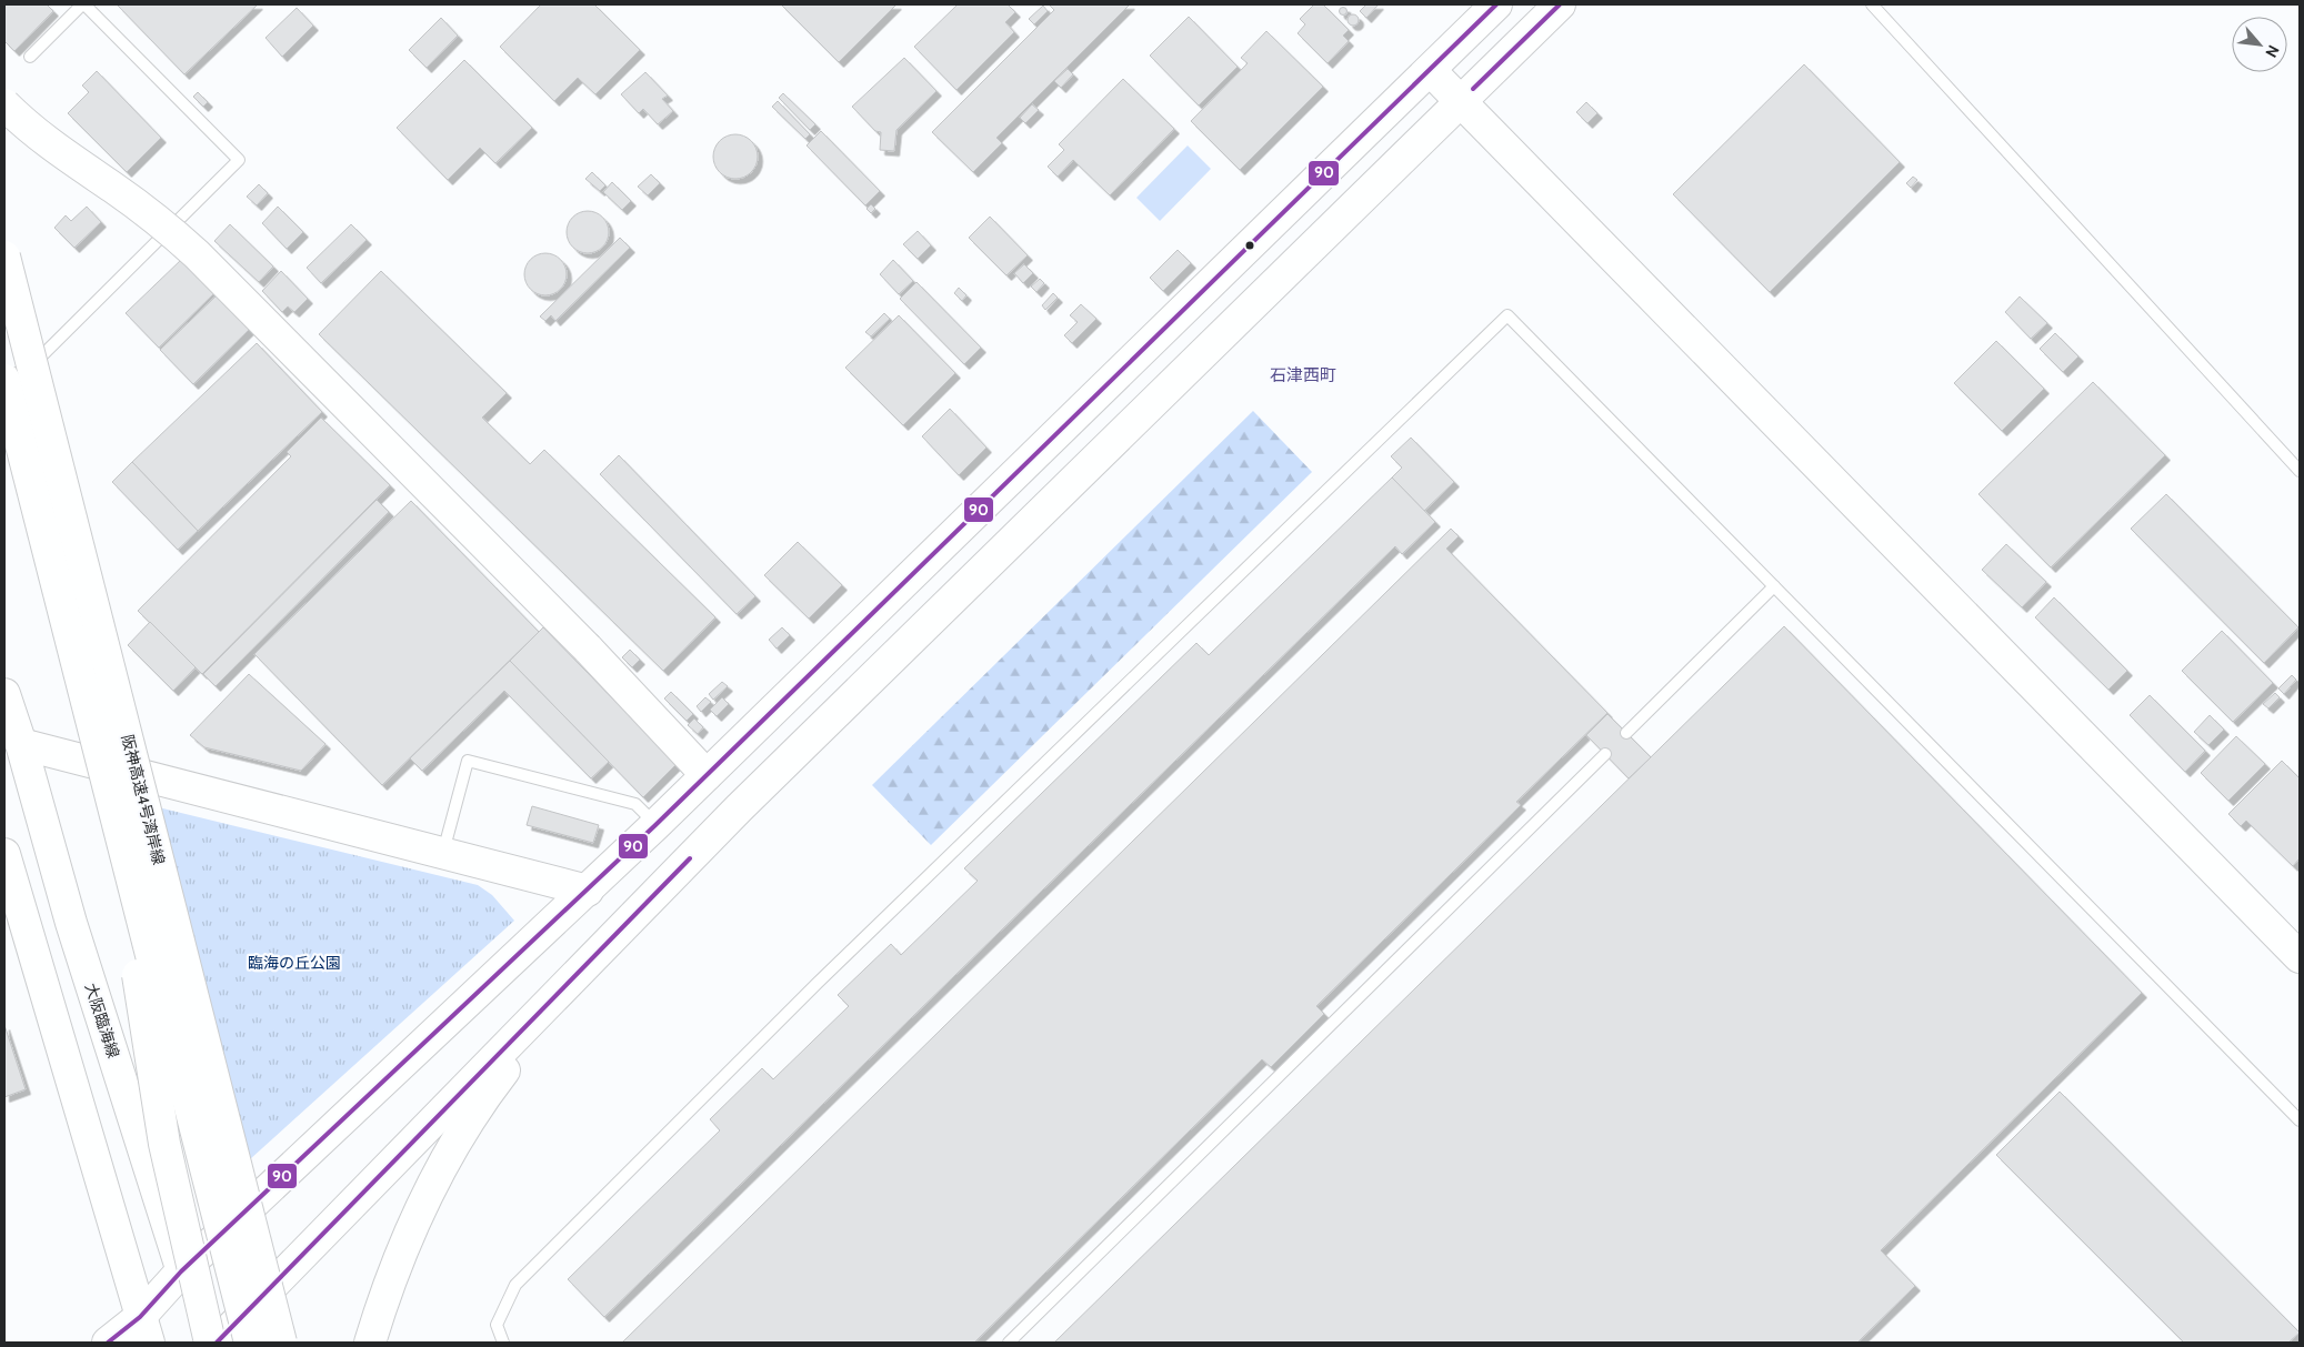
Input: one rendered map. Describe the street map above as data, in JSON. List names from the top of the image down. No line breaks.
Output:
{"streets":{"main road":["阪神高速4号湾岸線","大阪臨海線"]},"districts":["石津西町"],"parks":["臨海の丘公園"],"lines":["transit line 90"],"north":"bottom right"}
